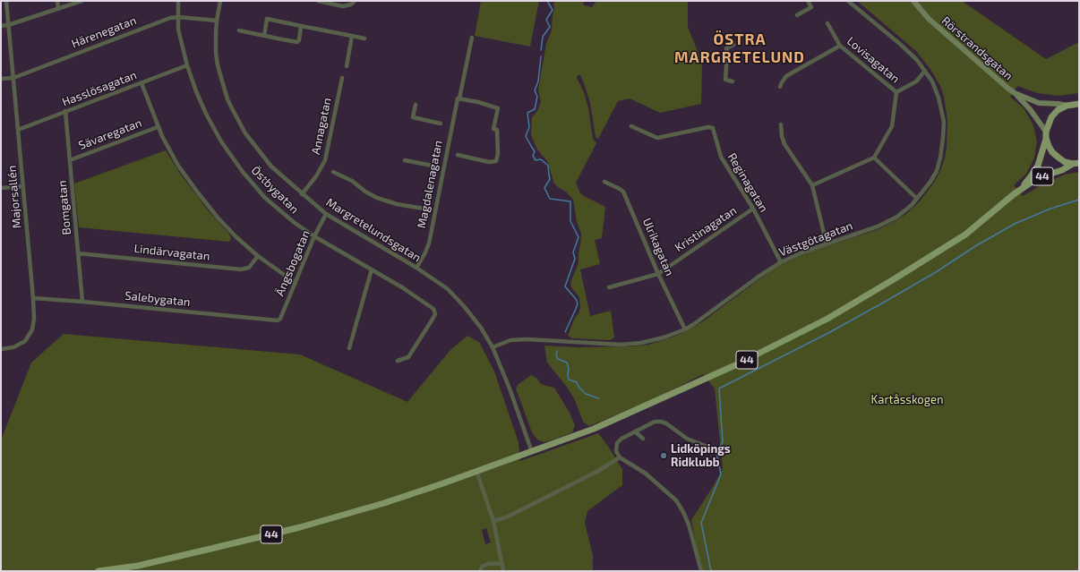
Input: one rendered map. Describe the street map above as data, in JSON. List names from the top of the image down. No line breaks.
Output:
{"streets":{"main road":["Rörstrandsgatan","44"],"street":["Härenegatan","Lovisagatan","Hasslösagatan","Annagatan","Sävaregatan","Reginagatan","Magdalenagatan","Östbygatan","Majorsallén","Bomgatan","Kristinagatan","Margretelundsgatan","Västgötagatan","Ulrikagatan","Lindärvagatan","Ängsbogatan","Salebygatan"]},"crossings":[["Härenegatan","Östbygatan"],["Härenegatan","Majorsallén"],["Härenegatan","Margretelundsgatan"],["Rörstrandsgatan","44"],["Lovisagatan","Västgötagatan"],["Hasslösagatan","Östbygatan"],["Hasslösagatan","Majorsallén"],["Hasslösagatan","Bomgatan"],["Annagatan","Margretelundsgatan"],["Sävaregatan","Bomgatan"],["44","Margretelundsgatan"],["Reginagatan","Kristinagatan"],["Reginagatan","Västgötagatan"],["Magdalenagatan","Margretelundsgatan"],["Östbygatan","Ängsbogatan"],["Majorsallén","Salebygatan"],["Bomgatan","Lindärvagatan"],["Bomgatan","Salebygatan"],["Kristinagatan","Ulrikagatan"],["Margretelundsgatan","Västgötagatan"],["Margretelundsgatan","Ängsbogatan"],["Västgötagatan","Ulrikagatan"],["Ängsbogatan","Salebygatan"]],"districts":["ÖSTRA MARGRETELUND"],"parks":["Kartåsskogen"],"places":["Lidköpings Ridklubb"]}
